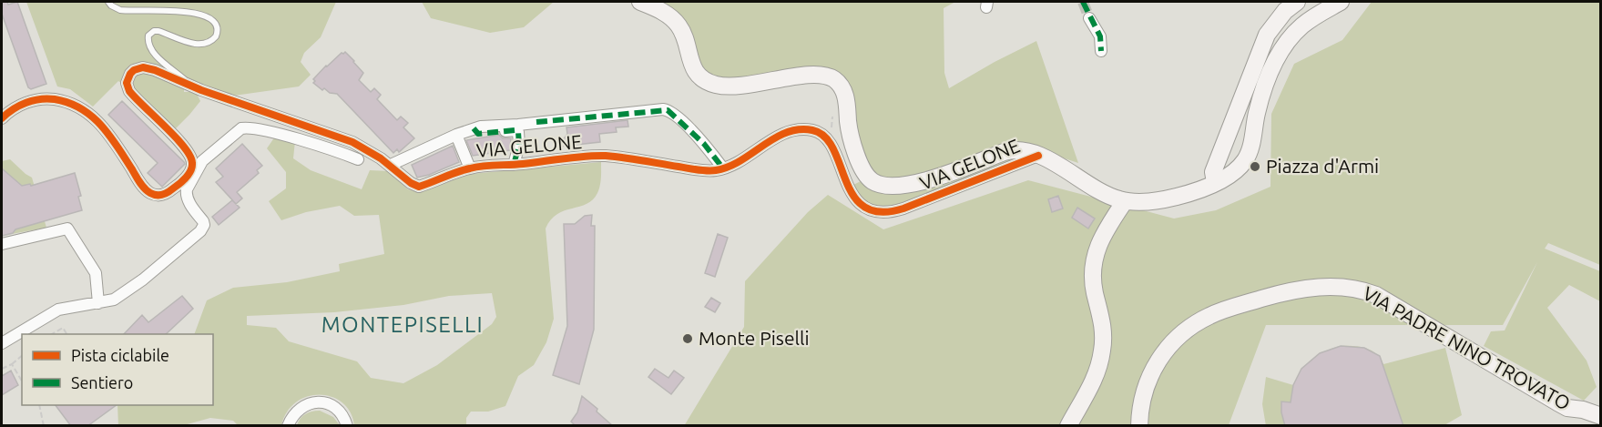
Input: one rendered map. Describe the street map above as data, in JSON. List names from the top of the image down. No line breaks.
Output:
{"streets":{"street":["VIA GELONE","VIA PADRE NINO TROVATO"]},"districts":["MONTEPISELLI"],"places":["Piazza d'Armi","Monte Piselli"],"legend":["Pista ciclabile","Sentiero"]}
